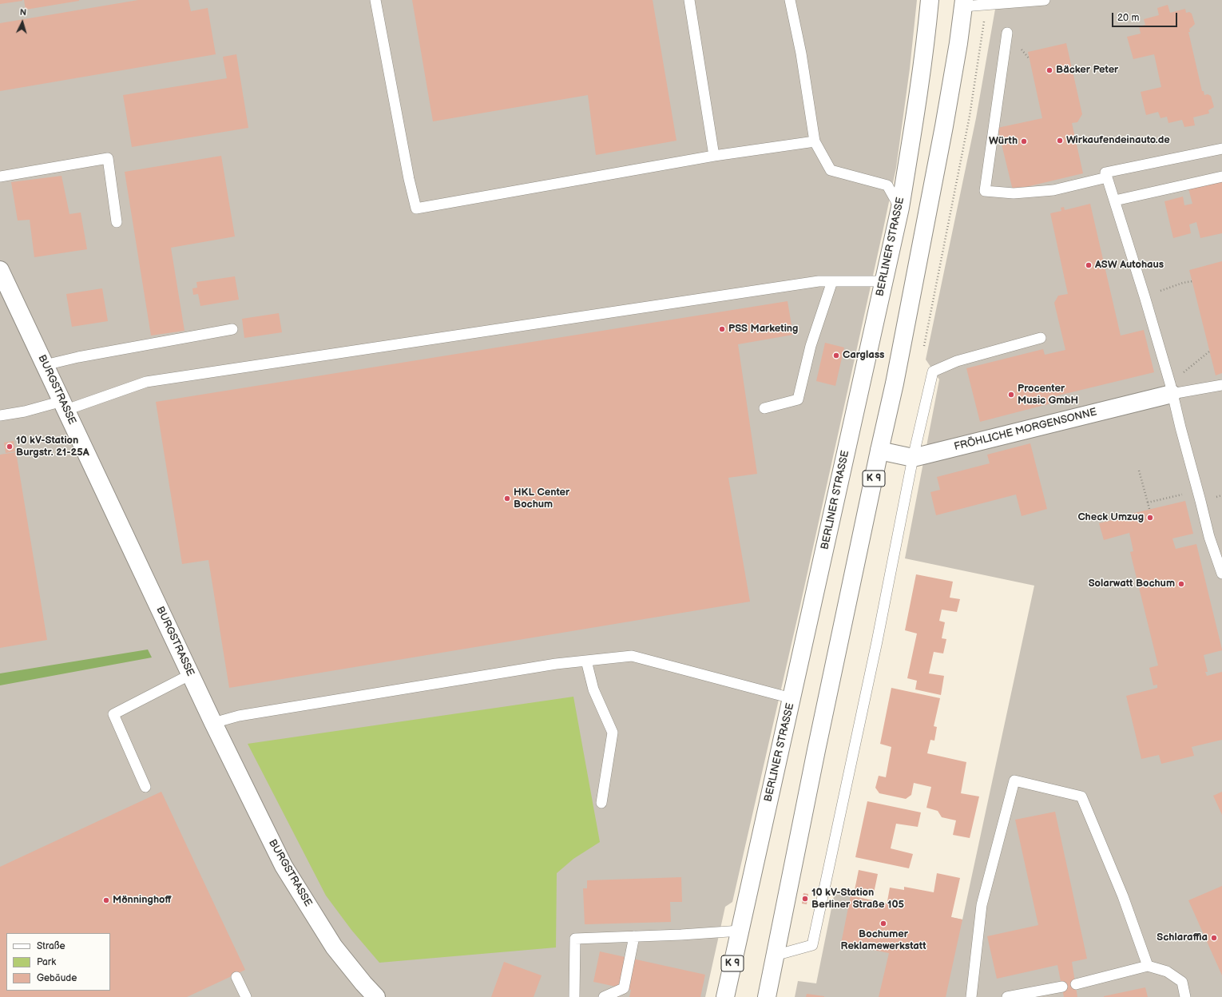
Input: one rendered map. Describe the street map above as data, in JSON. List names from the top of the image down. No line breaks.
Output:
{"streets":{"main road":["BERLINER STRASSE","BURGSTRASSE","FRÖHLICHE MORGENSONNE","K 9"]},"crossings":[["FRÖHLICHE MORGENSONNE","K 9"]],"places":["Bäcker Peter","Wirkaufendeinauto.de","Würth","ASW Autohaus","PSS Marketing","Carglass","Procenter Music GmbH","10 kV-Station Burgstr. 21-25A","HKL Center Bochum","Check Umzug","Solarwatt Bochum","10 kV-Station Berliner Straße 105","Mönninghoff","Bochumer Reklamewerkstatt","Schlaraffia"],"legend":["Straße","Park","Gebäude"],"scale_bar":"20 m","north":"top"}
